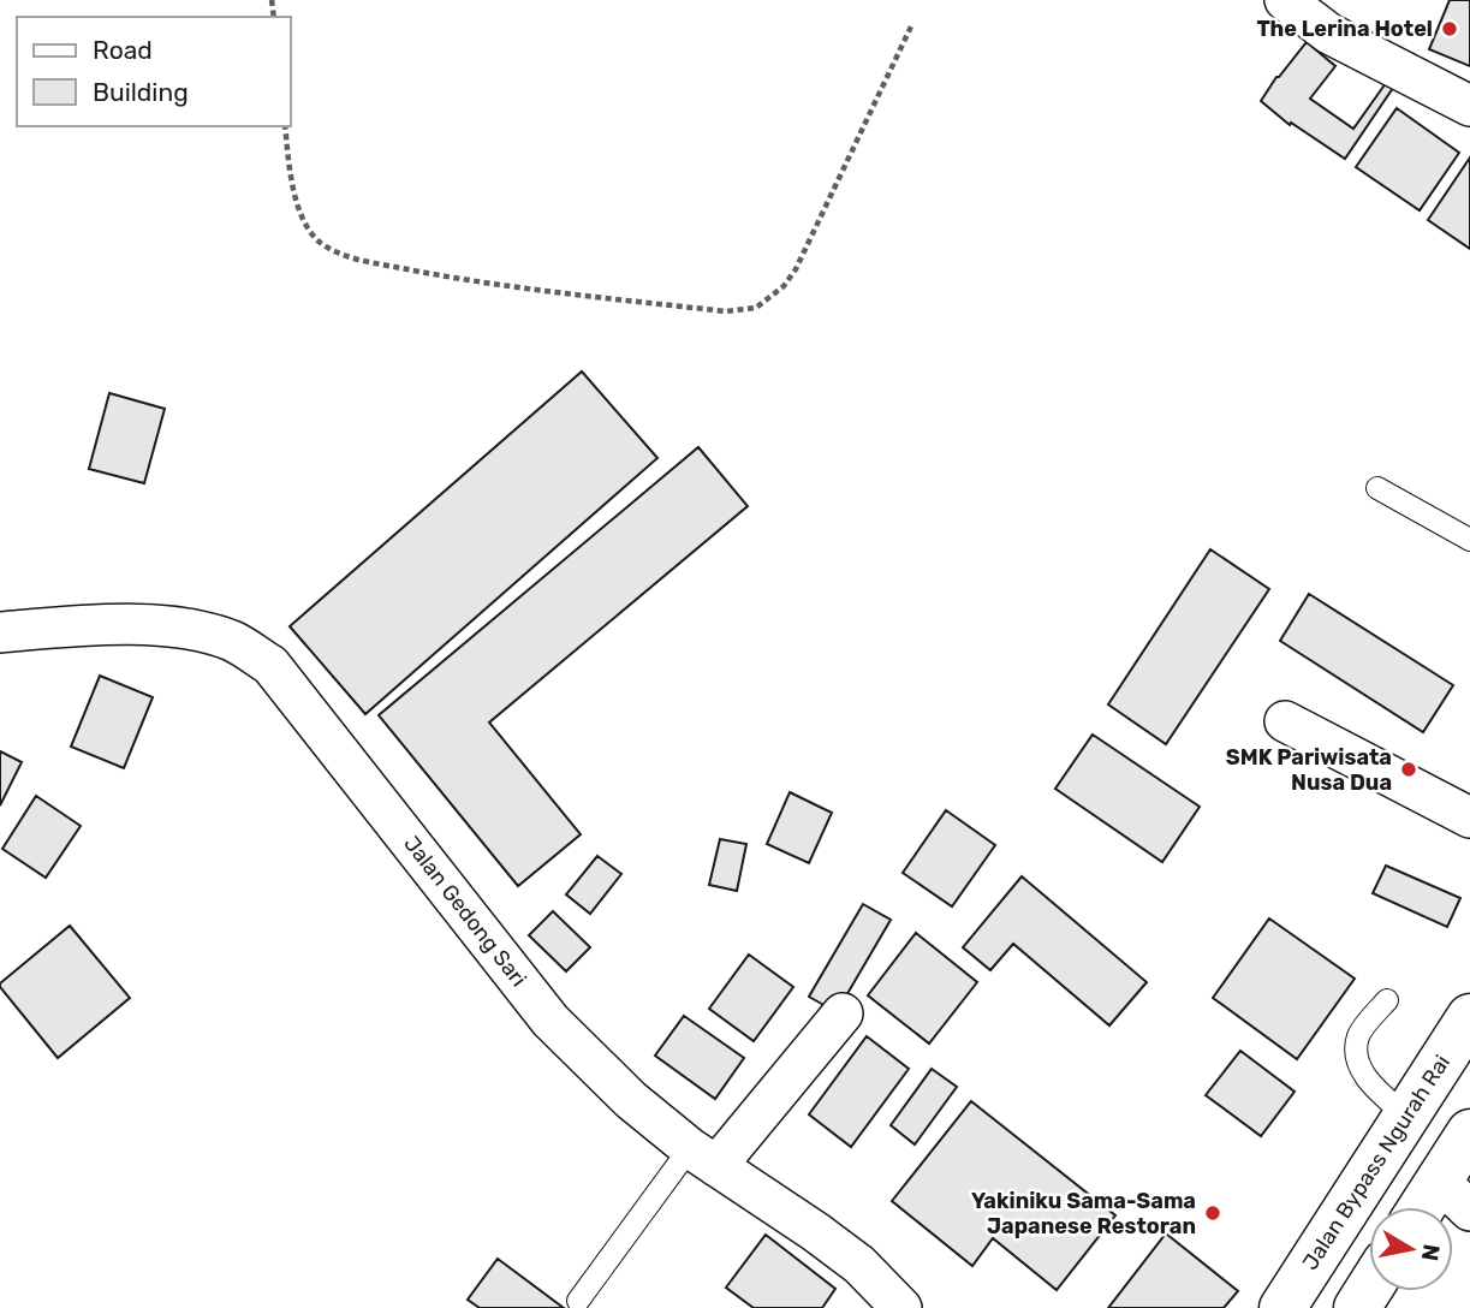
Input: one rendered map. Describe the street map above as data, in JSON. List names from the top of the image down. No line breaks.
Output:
{"streets":{"highway":["Jalan Bypass Ngurah Rai"],"street":["Jalan Gedong Sari"]},"places":["The Lerina Hotel","SMK Pariwisata Nusa Dua","Yakiniku Sama-Sama Japanese Restoran"],"legend":["Road","Building"],"north":"right"}
